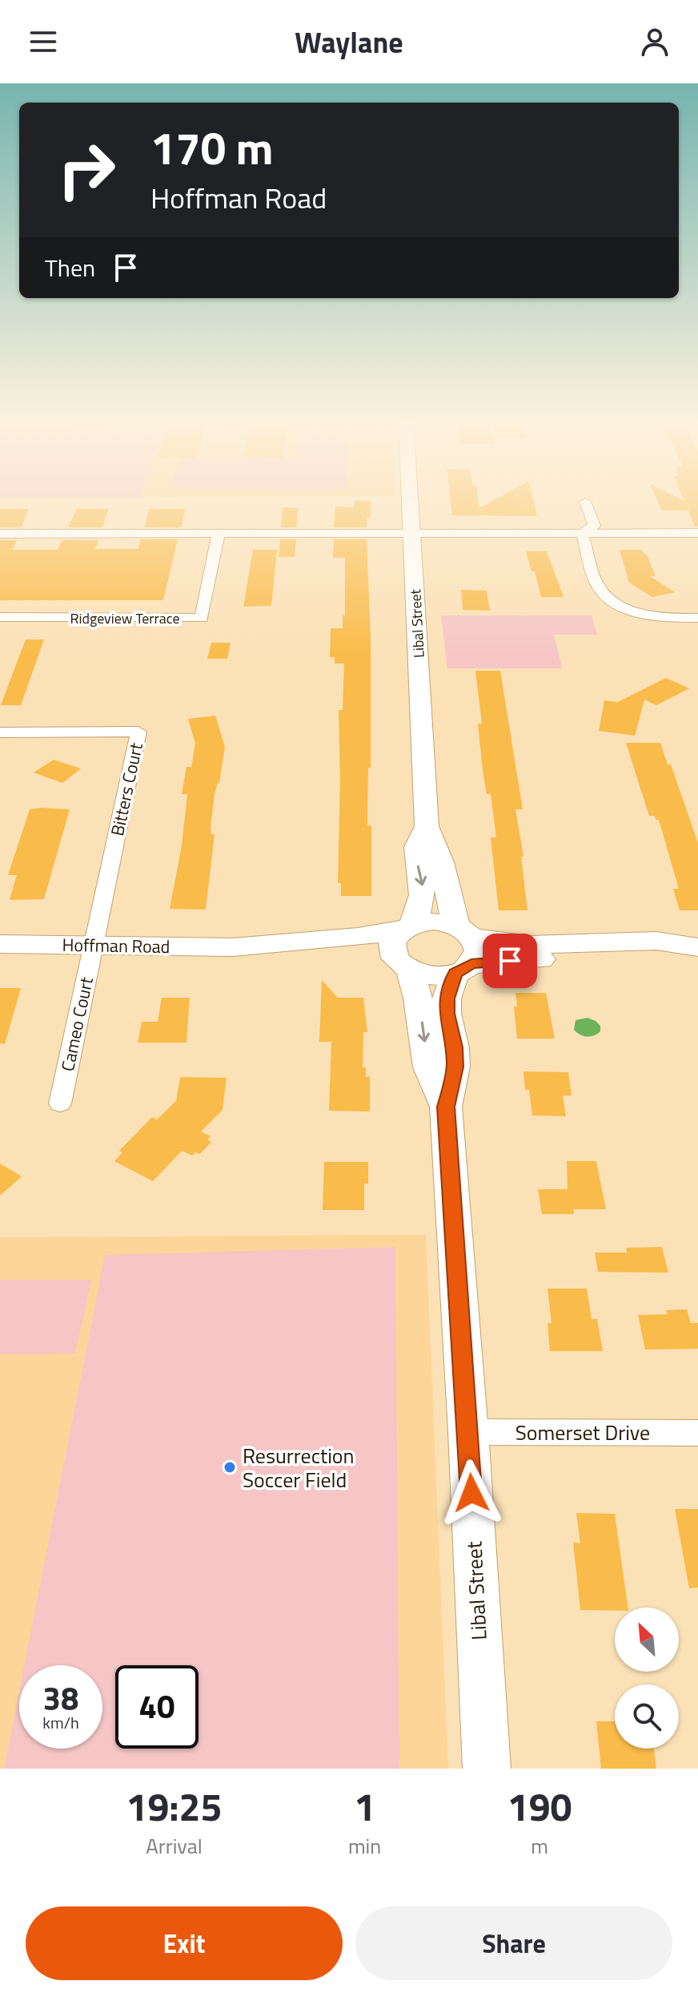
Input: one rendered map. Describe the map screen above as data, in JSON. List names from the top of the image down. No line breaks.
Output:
{"streets":{"street":["Ridgeview Terrace","Libal Street","Bitters Court","Hoffman Road","Cameo Court","Somerset Drive"]},"crossings":[["Libal Street","Hoffman Road"],["Libal Street","Somerset Drive"],["Bitters Court","Hoffman Road"],["Bitters Court","Cameo Court"],["Hoffman Road","Cameo Court"]],"places":["Resurrection Soccer Field"],"north":"top left","page":{"header":"Waylane","turn":["170 m","Hoffman Road"],"then":"Then","speed":"38 km/h","limit":"40","eta":["19:25","Arrival","1","min","190","m"],"buttons":["Exit","Share"]}}
